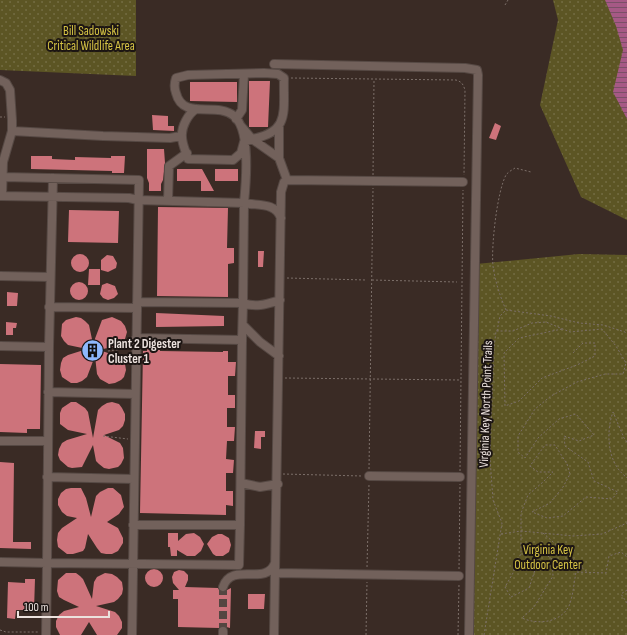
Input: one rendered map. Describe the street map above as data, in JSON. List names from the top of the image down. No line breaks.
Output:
{"streets":{"path":["Virginia Key North Point Trails"]},"parks":["Bill Sadowski Critical Wildlife Area","Virginia Key Outdoor Center"],"places":{"building":["Plant 2 Digester Cluster 1"]},"scale_bar":"100 m"}
